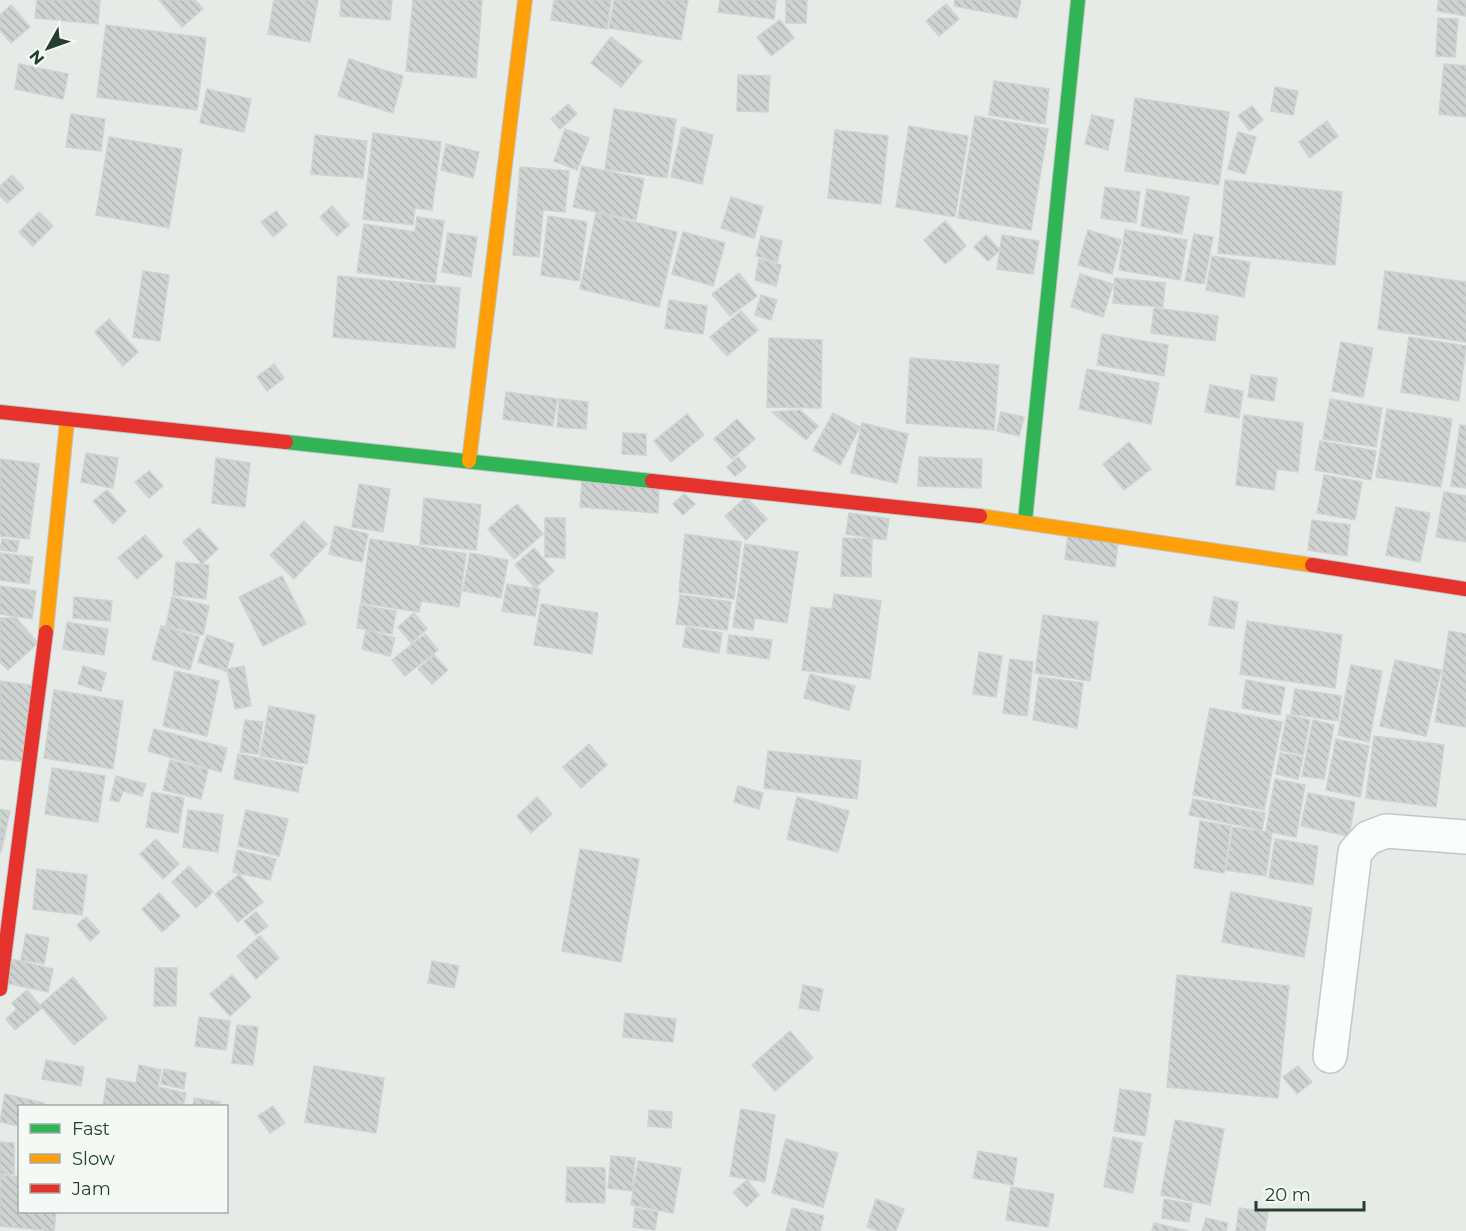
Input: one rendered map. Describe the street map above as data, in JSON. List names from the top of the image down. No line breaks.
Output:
{"legend":["Fast","Slow","Jam"],"scale_bar":"20 m","north":"bottom left"}
